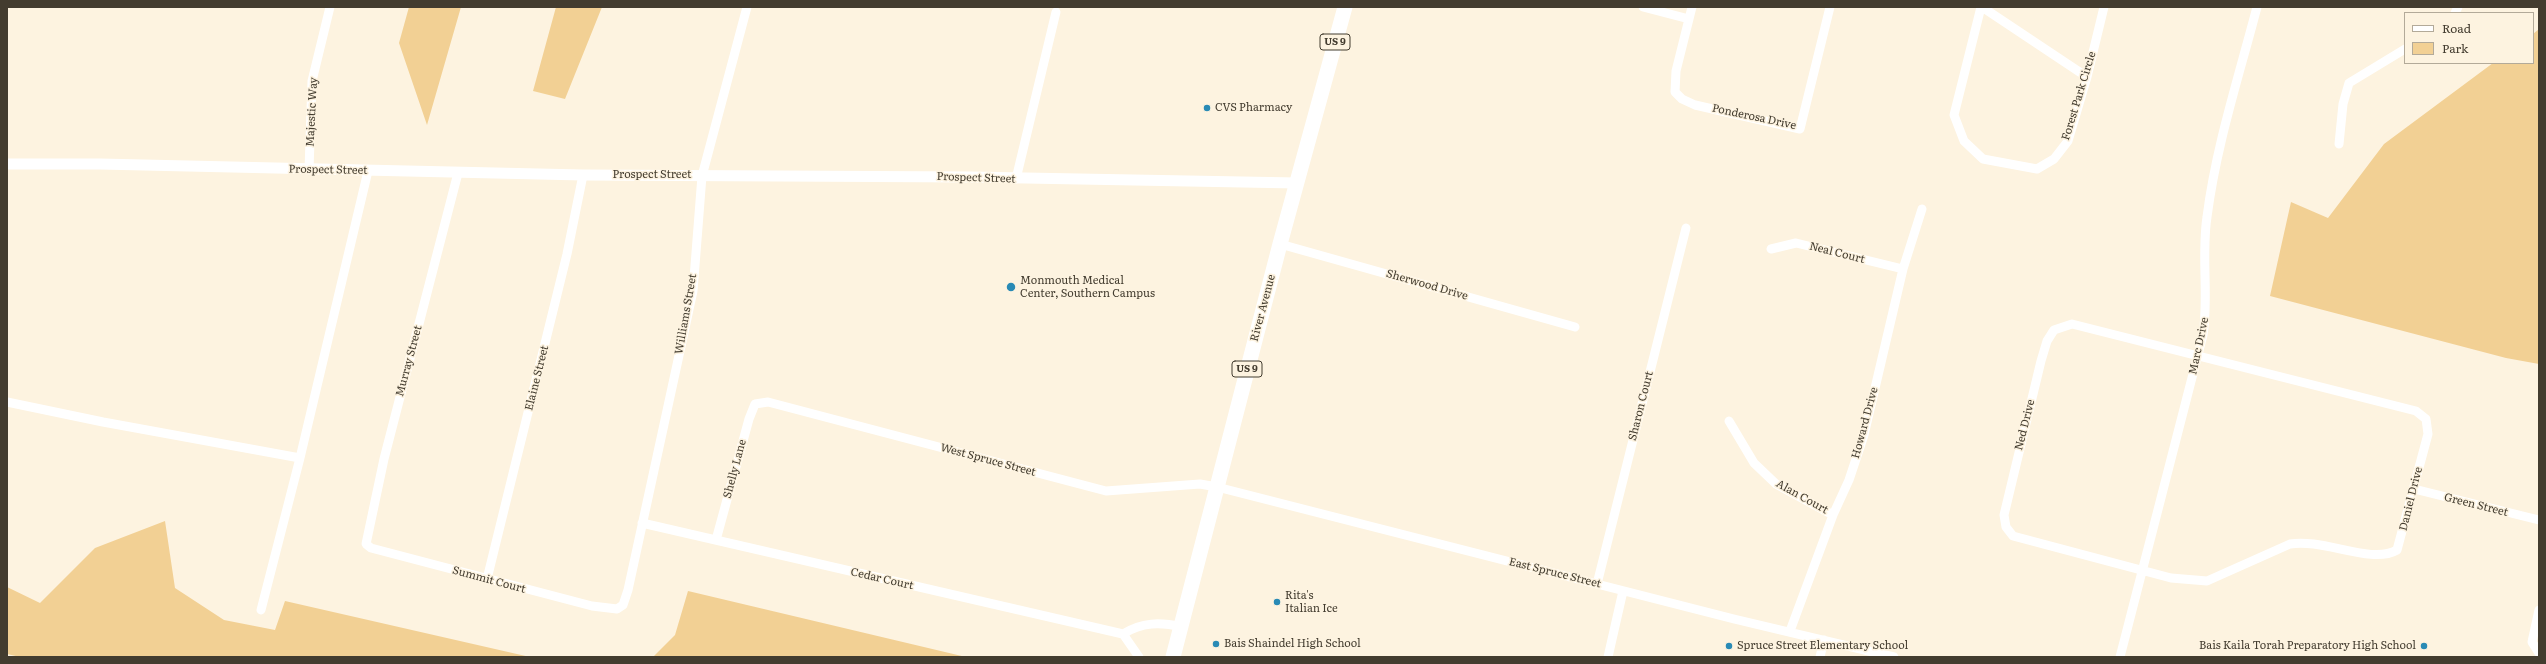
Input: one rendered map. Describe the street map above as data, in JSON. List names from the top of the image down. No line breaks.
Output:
{"streets":{"highway":["US 9","River Avenue"],"street":["Forest Park Circle","Majestic Way","Ponderosa Drive","Prospect Street","Neal Court","Sherwood Drive","Williams Street","Marc Drive","Murray Street","Elaine Street","Sharon Court","Howard Drive","Ned Drive","West Spruce Street","Shelly Lane","Alan Court","Daniel Drive","Green Street","East Spruce Street","Cedar Court","Summit Court"]},"crossings":[["Majestic Way","Prospect Street"],["Prospect Street","River Avenue"],["Prospect Street","Williams Street"],["Prospect Street","Murray Street"],["Prospect Street","Elaine Street"],["Neal Court","Howard Drive"],["Sherwood Drive","River Avenue"],["River Avenue","West Spruce Street"],["River Avenue","East Spruce Street"],["Williams Street","Cedar Court"],["Williams Street","Summit Court"],["Marc Drive","Ned Drive"],["Marc Drive","Daniel Drive"],["Murray Street","Summit Court"],["Elaine Street","Summit Court"],["Sharon Court","East Spruce Street"],["Howard Drive","Alan Court"],["Howard Drive","East Spruce Street"],["Ned Drive","Daniel Drive"],["West Spruce Street","Shelly Lane"],["West Spruce Street","East Spruce Street"],["Shelly Lane","Cedar Court"],["Daniel Drive","Green Street"]],"places":["CVS Pharmacy","Monmouth Medical Center, Southern Campus","Rita's Italian Ice","Bais Shaindel High School","Spruce Street Elementary School","Bais Kaila Torah Preparatory High School"],"legend":["Road","Park"]}
